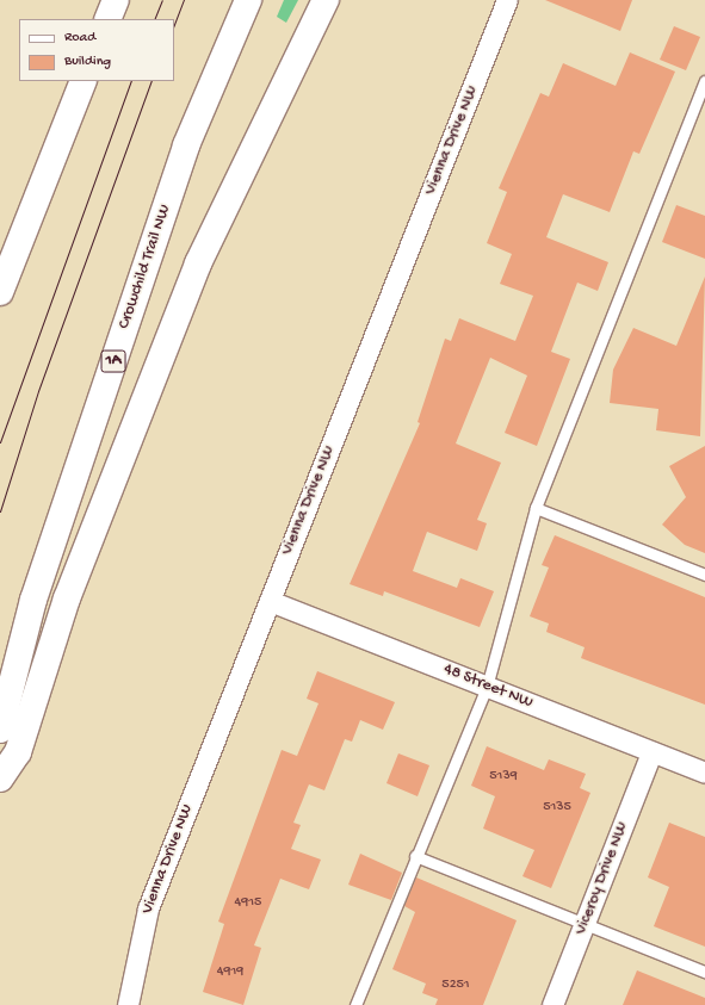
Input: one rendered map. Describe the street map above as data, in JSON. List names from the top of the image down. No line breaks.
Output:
{"streets":{"highway":["Crowchild Trail NW","1A"],"street":["Vienna Drive NW","48 Street NW","Viceroy Drive NW"]},"crossings":[["Vienna Drive NW","48 Street NW"],["48 Street NW","Viceroy Drive NW"]],"house_numbers":["5139","5135","4915","4919","5251"],"legend":["Road","Building"]}
